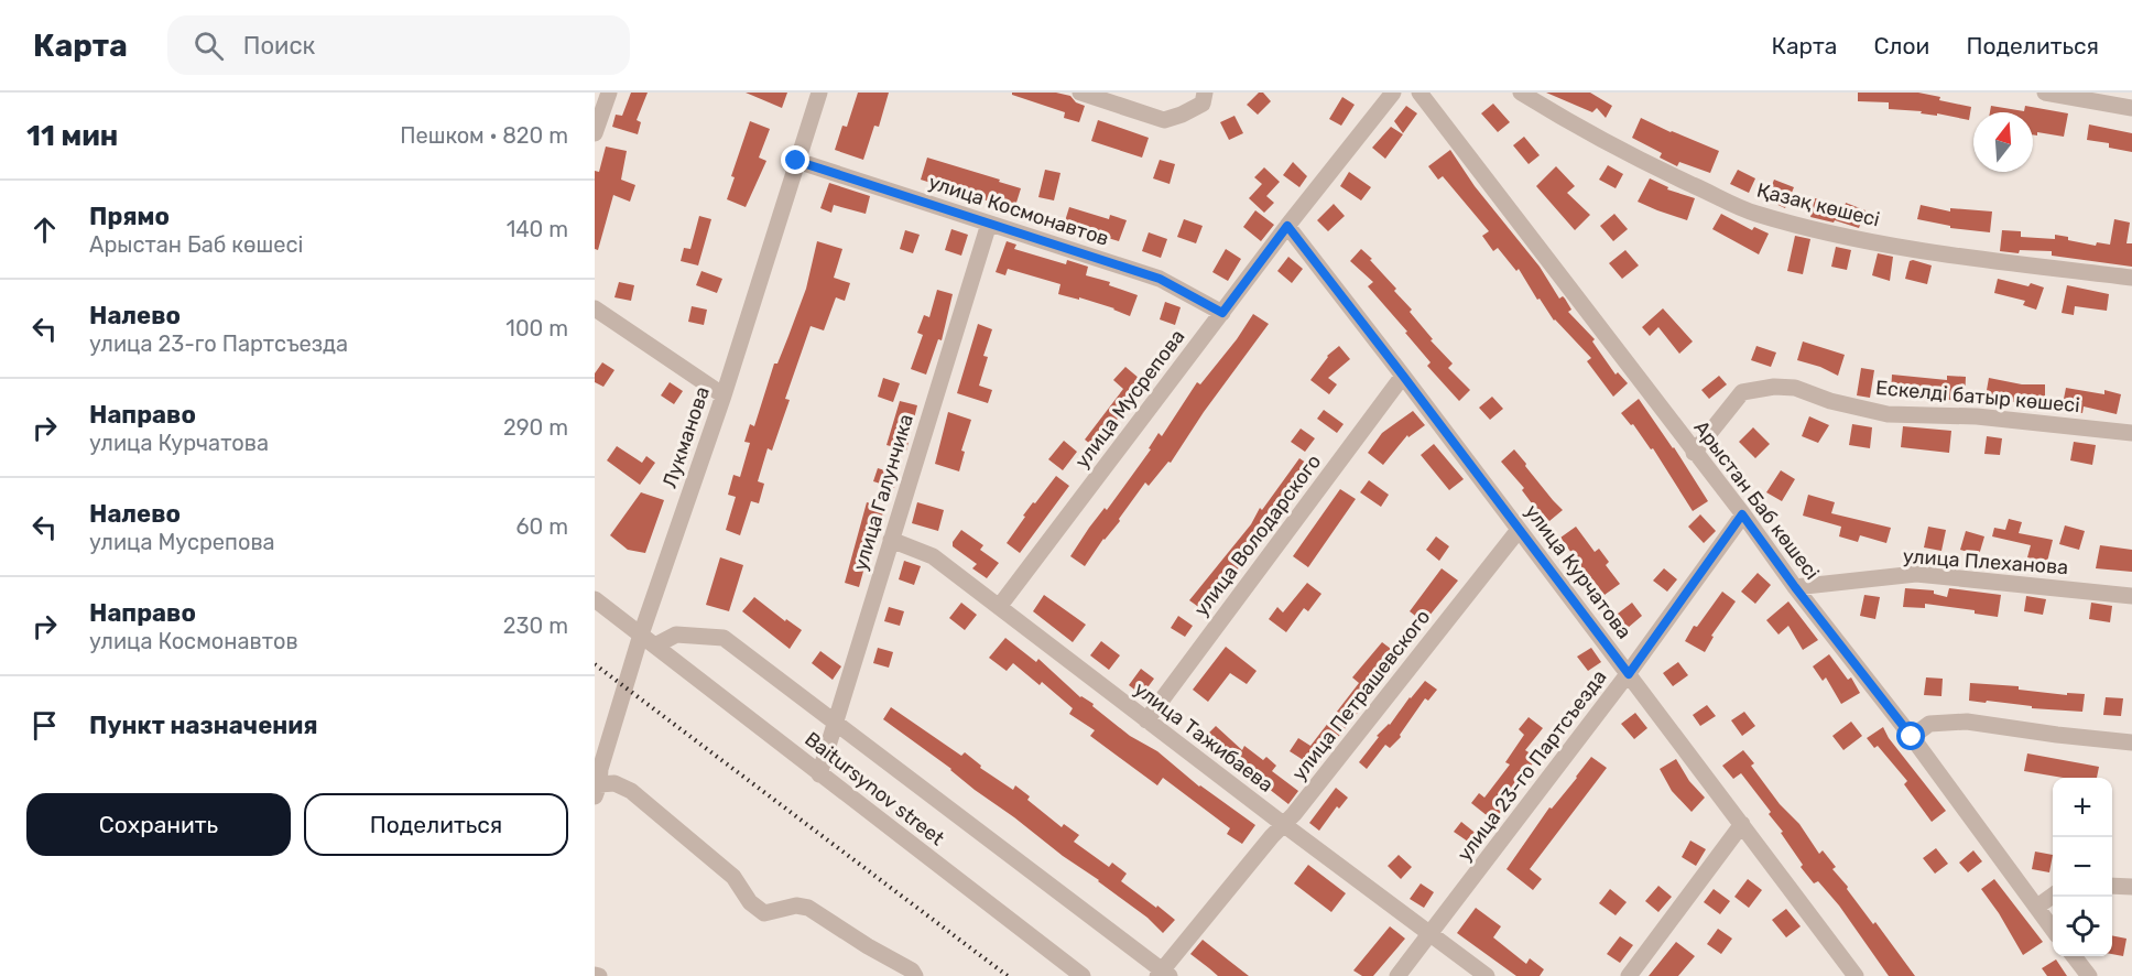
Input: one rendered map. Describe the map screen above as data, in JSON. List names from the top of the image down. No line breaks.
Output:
{"streets":{"street":["Қазақ көшесі","улица Космонавтов","Ескелді батыр көшесі","улица Мусрепова","Лукманова","улица Галунчика","Арыстан Баб көшесі","улица Володарского","улица Плеханова","улица Курчатова","улица Петрашевского","улица Тажибаева","улица 23-го Партсъезда","Baitursynov street"]},"crossings":[["улица Космонавтов","улица Мусрепова"],["улица Космонавтов","Лукманова"],["улица Космонавтов","улица Галунчика"],["Ескелді батыр көшесі","Арыстан Баб көшесі"],["улица Мусрепова","улица Курчатова"],["улица Мусрепова","улица Тажибаева"],["Лукманова","Baitursynov street"],["улица Галунчика","улица Тажибаева"],["улица Галунчика","Baitursynov street"],["Арыстан Баб көшесі","улица Плеханова"],["Арыстан Баб көшесі","улица 23-го Партсъезда"],["улица Володарского","улица Курчатова"],["улица Володарского","улица Тажибаева"],["улица Курчатова","улица Петрашевского"],["улица Курчатова","улица 23-го Партсъезда"],["улица Петрашевского","улица Тажибаева"],["улица Тажибаева","улица 23-го Партсъезда"]],"north":"top","page":{"header":"Карта","search":"Поиск","nav":["Карта","Слои","Поделиться"],"heading":["11 мин","Пешком · 820 m"],"list":[["Прямо","Арыстан Баб көшесі","140 m"],["Налево","улица 23-го Партсъезда","100 m"],["Направо","улица Курчатова","290 m"],["Налево","улица Мусрепова","60 m"],["Направо","улица Космонавтов","230 m"],"Пункт назначения"],"buttons":["Сохранить","Поделиться"],"map_buttons":["+","−"]}}
